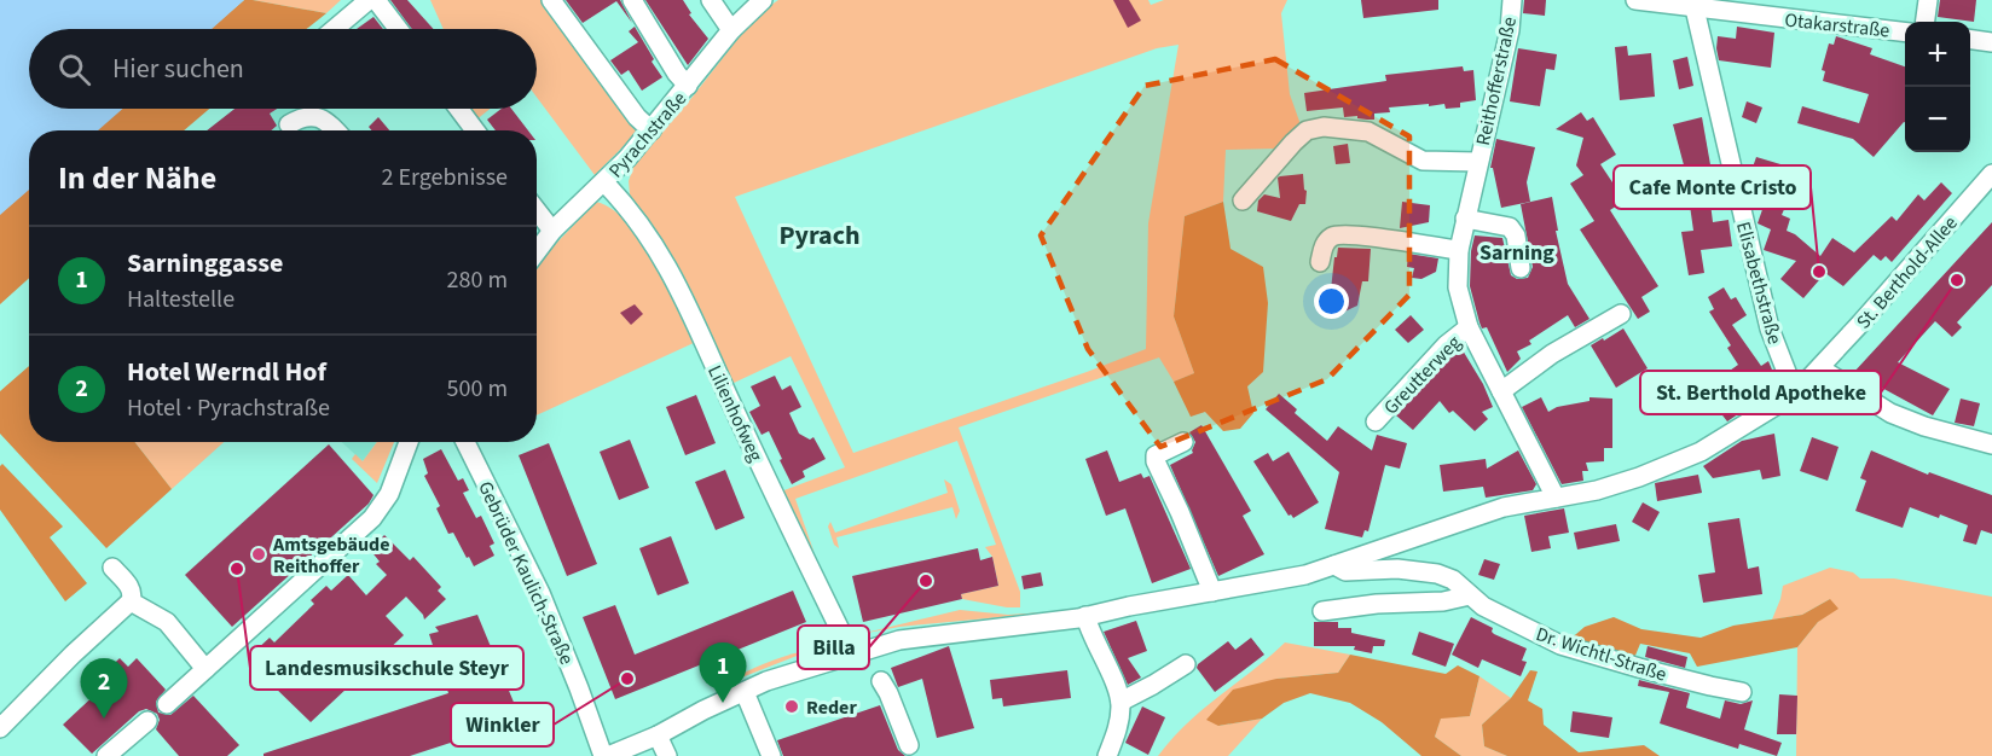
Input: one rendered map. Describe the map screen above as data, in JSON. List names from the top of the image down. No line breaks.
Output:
{"streets":{"street":["Otakarstraße","Reithofferstraße","Pyrachstraße","St. Berthold-Allee","Elisabethstraße","Greutterweg","Lilienhofweg","Gebrüder Kaulich-Straße","Dr. Wichtl-Straße"]},"crossings":[["Otakarstraße","Elisabethstraße"],["Reithofferstraße","St. Berthold-Allee"],["Reithofferstraße","Greutterweg"],["Pyrachstraße","Lilienhofweg"],["St. Berthold-Allee","Elisabethstraße"],["St. Berthold-Allee","Lilienhofweg"],["St. Berthold-Allee","Dr. Wichtl-Straße"]],"districts":["Pyrach","Sarning"],"places":["Cafe Monte Cristo","St. Berthold Apotheke","Amtsgebäude Reithoffer","Landesmusikschule Steyr","Billa","Winkler","Reder"],"page":{"map_buttons":["+","−"],"search":"Hier suchen","heading":["In der Nähe","2 Ergebnisse"],"list":[{"mark":"1","name":"Sarninggasse","note":"Haltestelle","value":"280 m"},{"mark":"2","name":"Hotel Werndl Hof","note":"Hotel · Pyrachstraße","value":"500 m"}],"pins":["1","2"]}}
